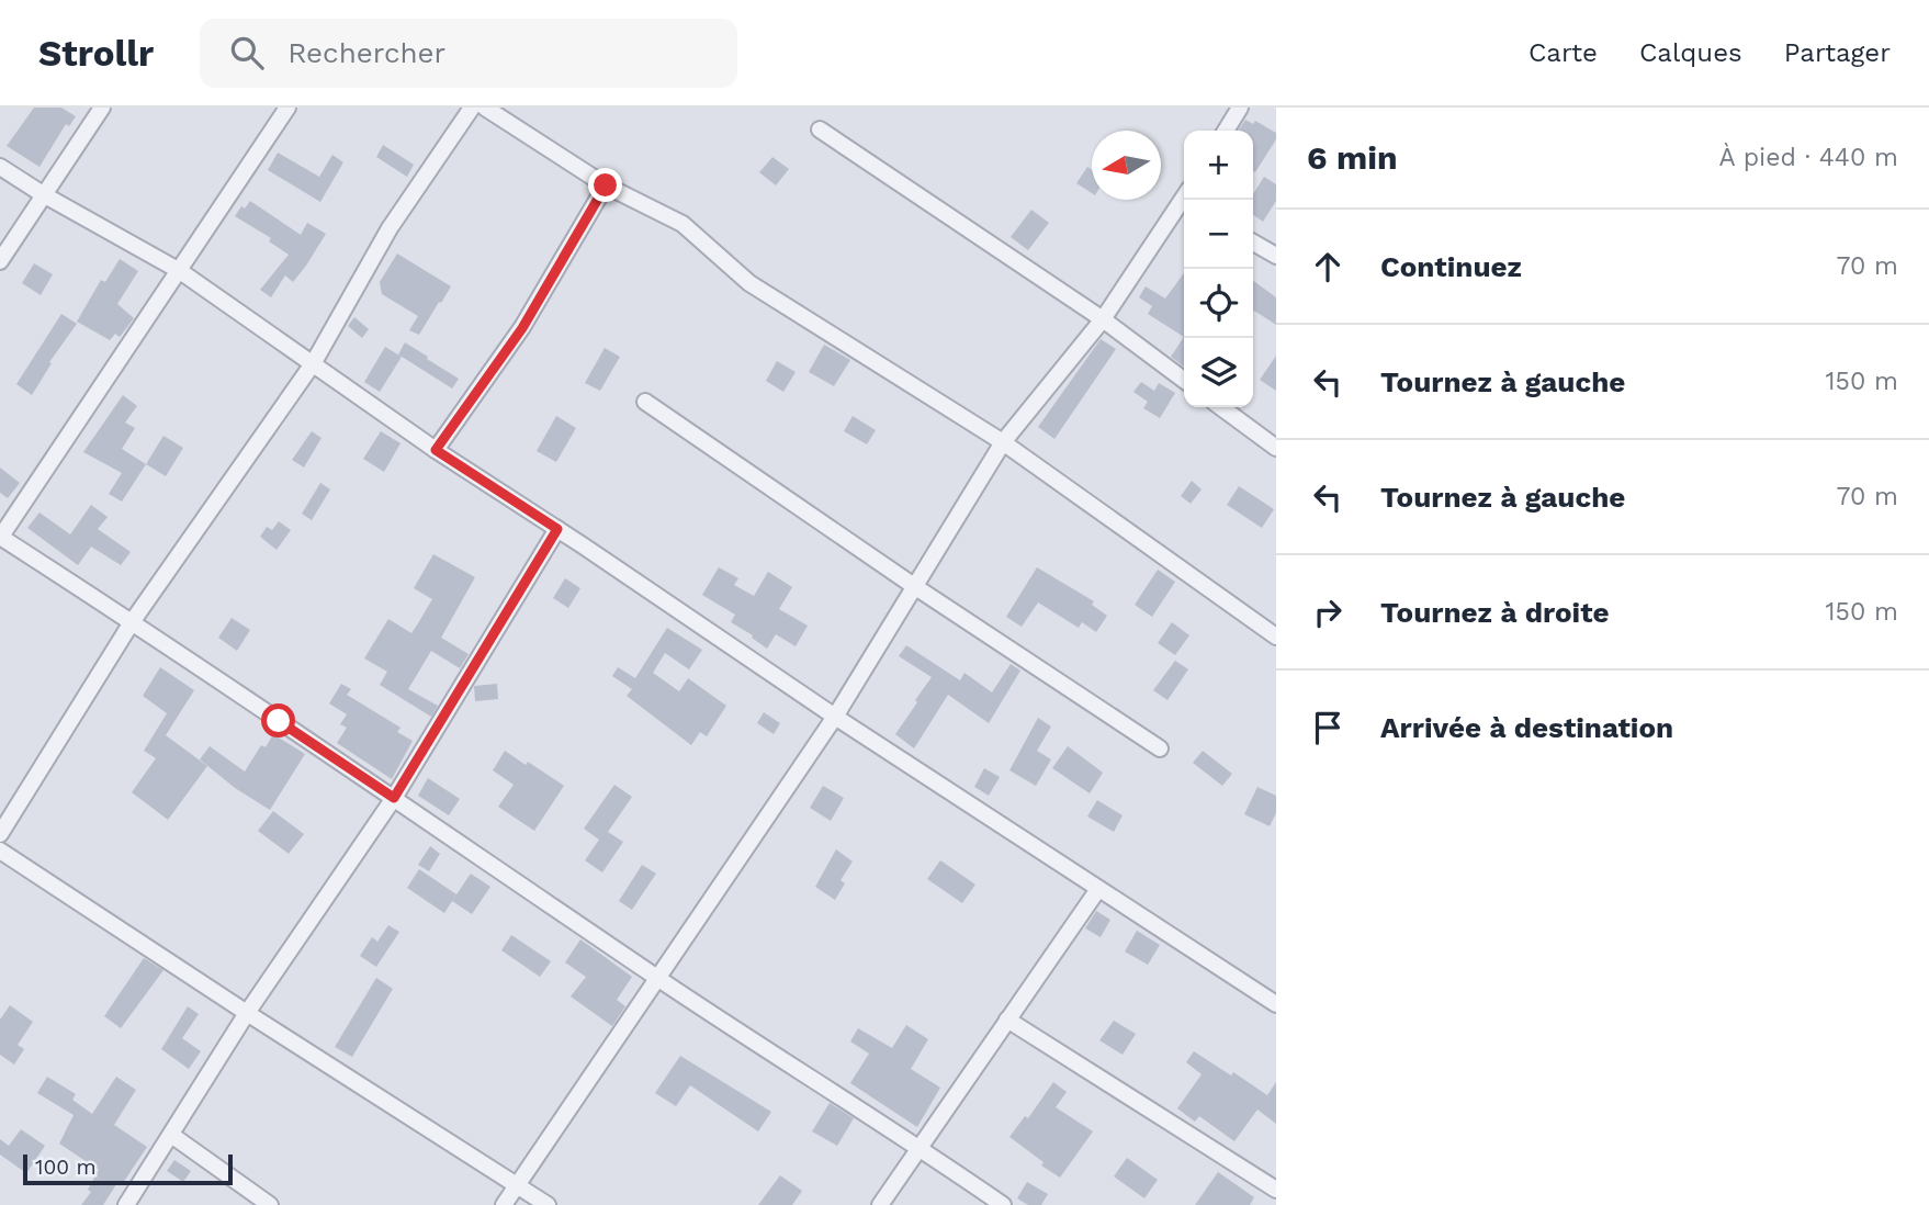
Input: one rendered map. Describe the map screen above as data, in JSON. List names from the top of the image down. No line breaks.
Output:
{"scale_bar":"100 m","north":"left","page":{"header":"Strollr","search":"Rechercher","nav":["Carte","Calques","Partager"],"heading":["6 min","À pied · 440 m"],"map_buttons":["+","−"],"list":[["Continuez","70 m"],["Tournez à gauche","150 m"],["Tournez à gauche","70 m"],["Tournez à droite","150 m"],"Arrivée à destination"],"scale":"100 m"}}
